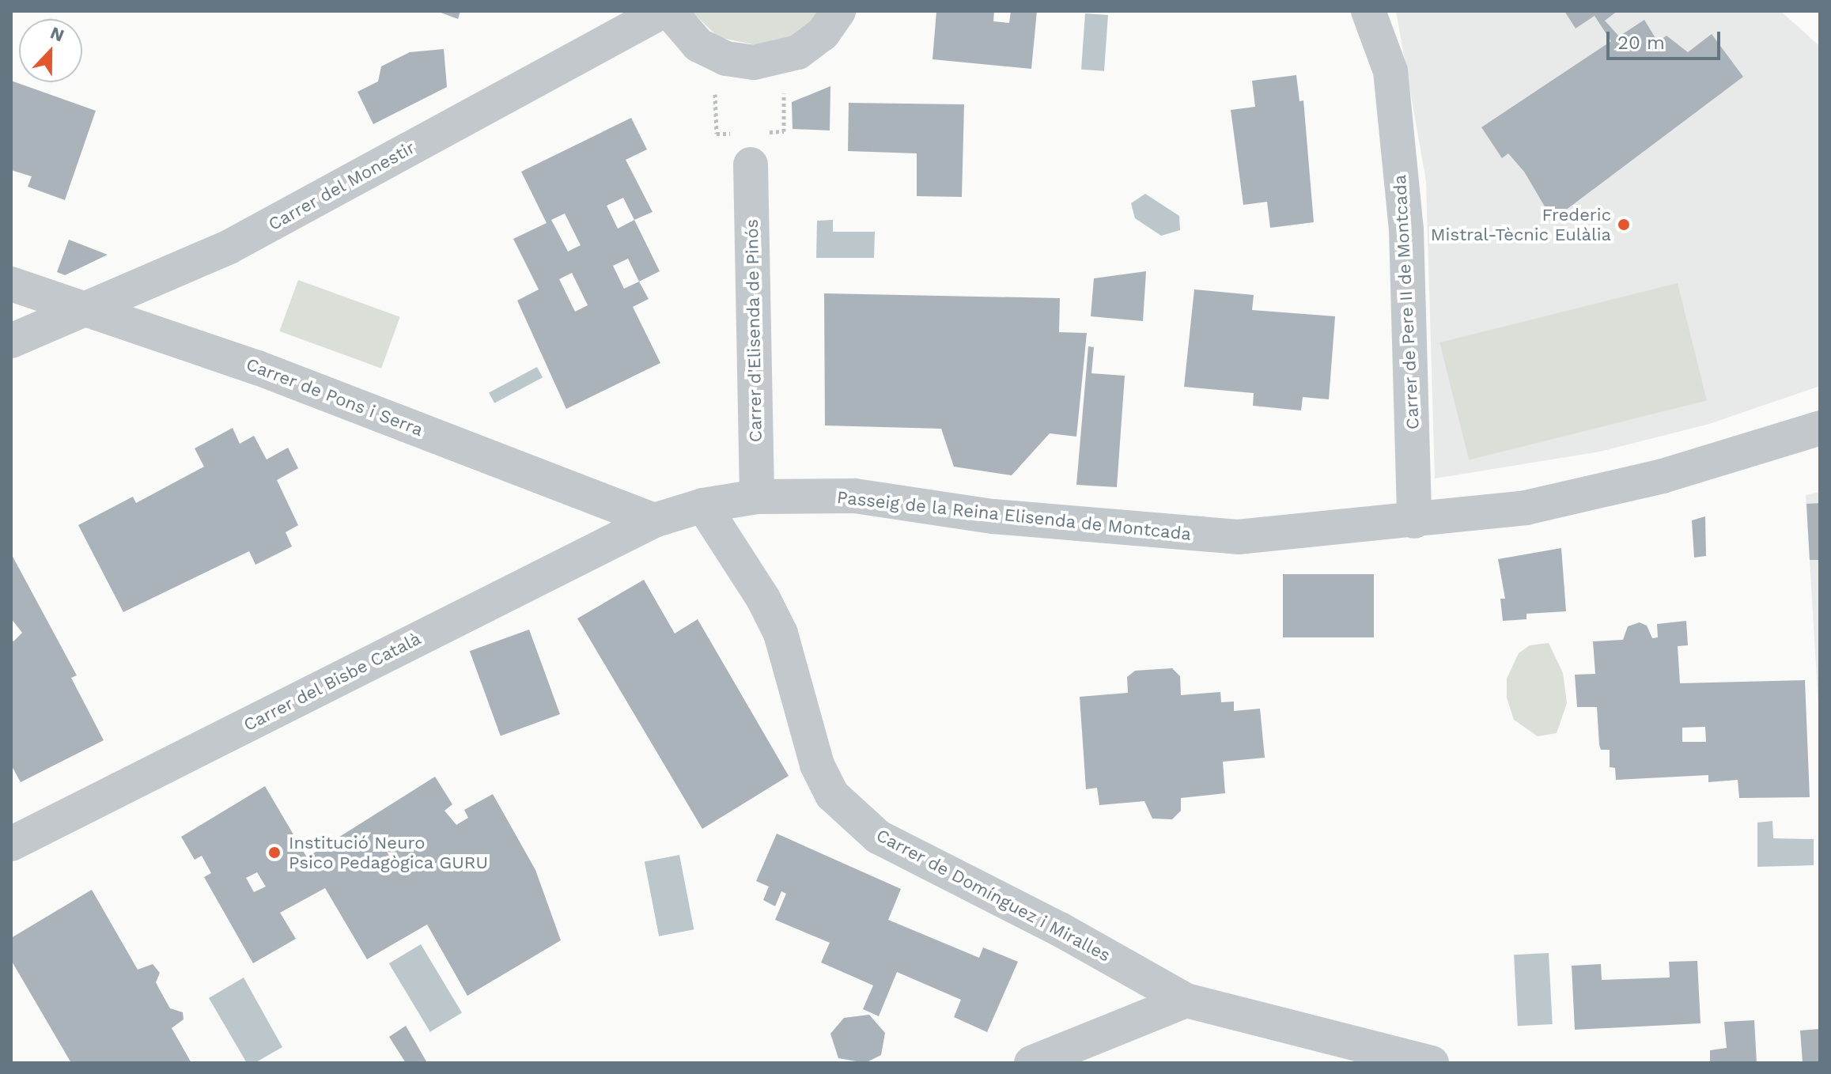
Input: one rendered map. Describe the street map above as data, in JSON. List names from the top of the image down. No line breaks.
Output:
{"streets":{"street":["Carrer del Monestir","Carrer de Pere II de Montcada","Carrer d'Elisenda de Pinós","Carrer de Pons i Serra","Passeig de la Reina Elisenda de Montcada","Carrer del Bisbe Català","Carrer de Domínguez i Miralles"]},"crossings":[["Carrer del Monestir","Carrer de Pons i Serra"],["Carrer de Pere II de Montcada","Passeig de la Reina Elisenda de Montcada"],["Carrer d'Elisenda de Pinós","Passeig de la Reina Elisenda de Montcada"],["Carrer de Pons i Serra","Passeig de la Reina Elisenda de Montcada"],["Carrer de Pons i Serra","Carrer del Bisbe Català"],["Passeig de la Reina Elisenda de Montcada","Carrer del Bisbe Català"],["Passeig de la Reina Elisenda de Montcada","Carrer de Domínguez i Miralles"]],"places":["Frederic Mistral-Tècnic Eulàlia","Institució Neuro Psico Pedagògica GURU"],"scale_bar":"20 m","north":"top"}
